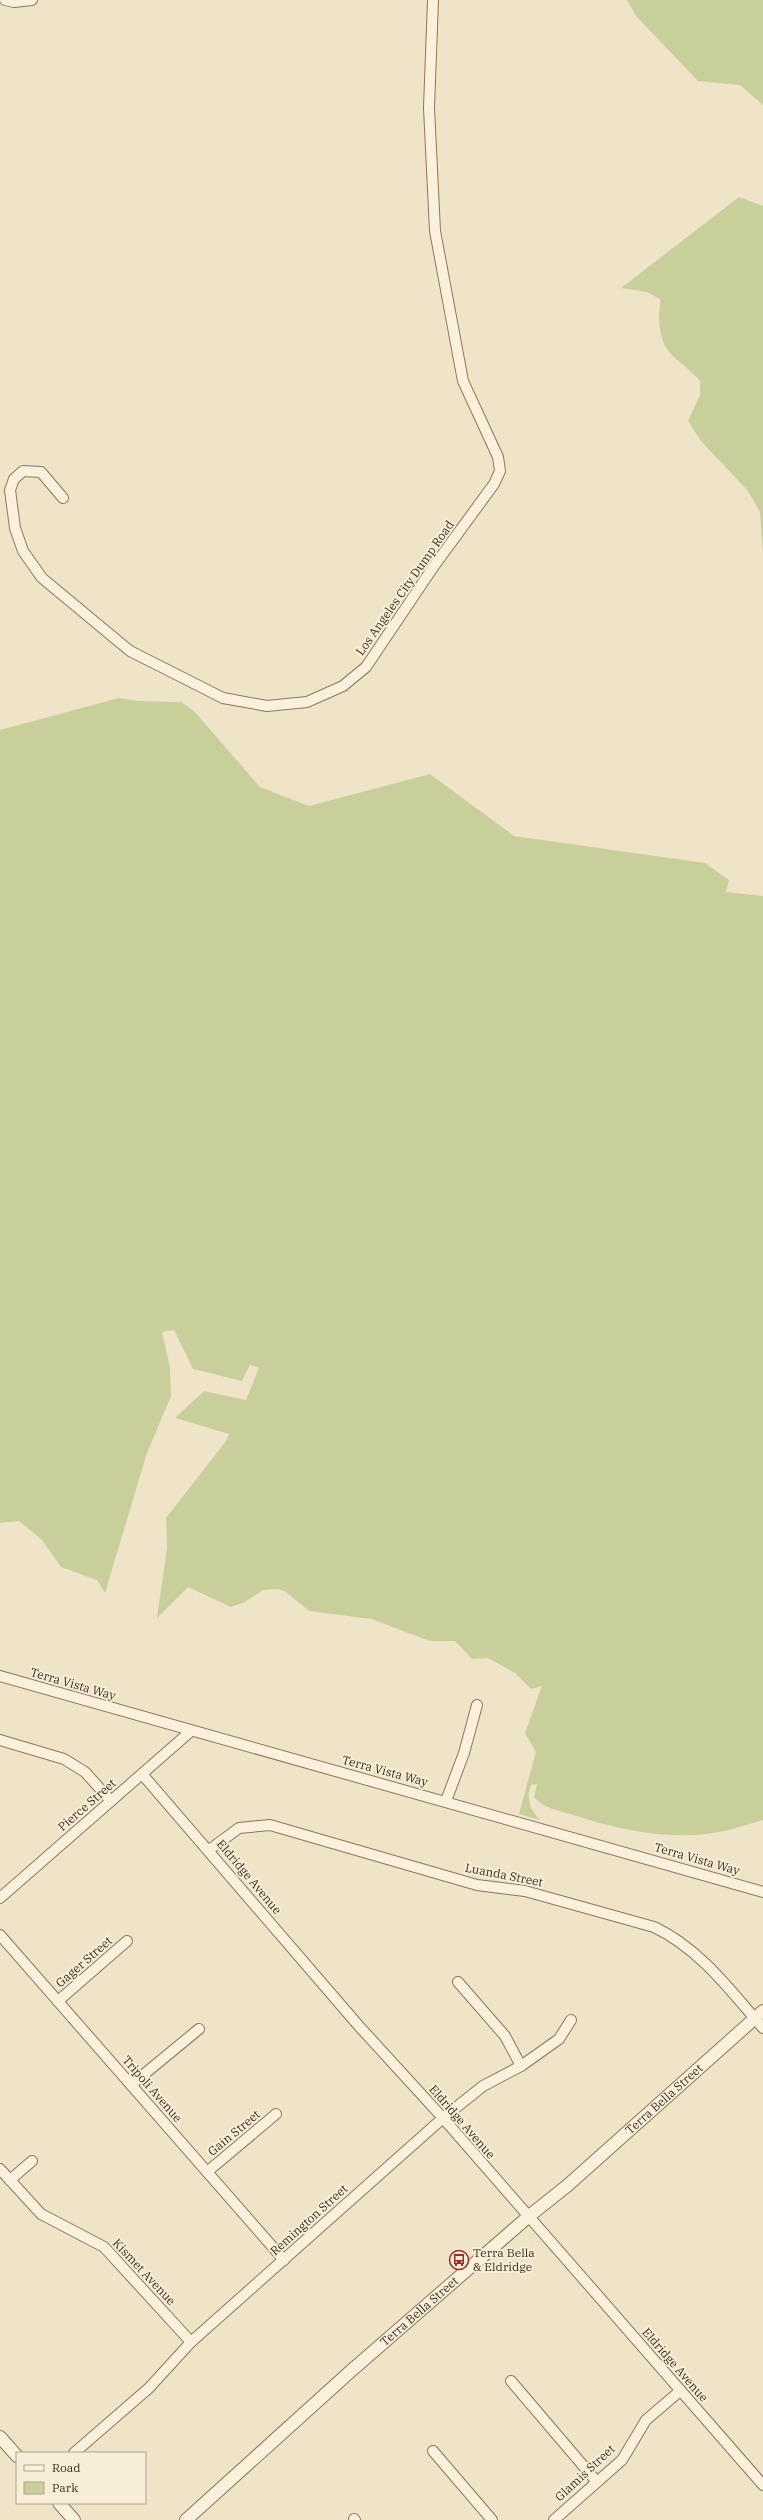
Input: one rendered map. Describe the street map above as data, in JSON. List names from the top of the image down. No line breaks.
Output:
{"streets":{"street":["Los Angeles City Dump Road","Terra Vista Way","Pierce Street","Luanda Street","Eldridge Avenue","Gager Street","Tripoli Avenue","Terra Bella Street","Gain Street","Remington Street","Kismet Avenue","Glamis Street"]},"crossings":[["Terra Vista Way","Pierce Street"],["Pierce Street","Eldridge Avenue"],["Luanda Street","Eldridge Avenue"],["Luanda Street","Terra Bella Street"],["Eldridge Avenue","Terra Bella Street"],["Eldridge Avenue","Remington Street"],["Eldridge Avenue","Glamis Street"],["Gager Street","Tripoli Avenue"],["Tripoli Avenue","Gain Street"],["Tripoli Avenue","Remington Street"],["Remington Street","Kismet Avenue"]],"places":{"bus stop":["Terra Bella & Eldridge"]},"legend":["Road","Park"]}
